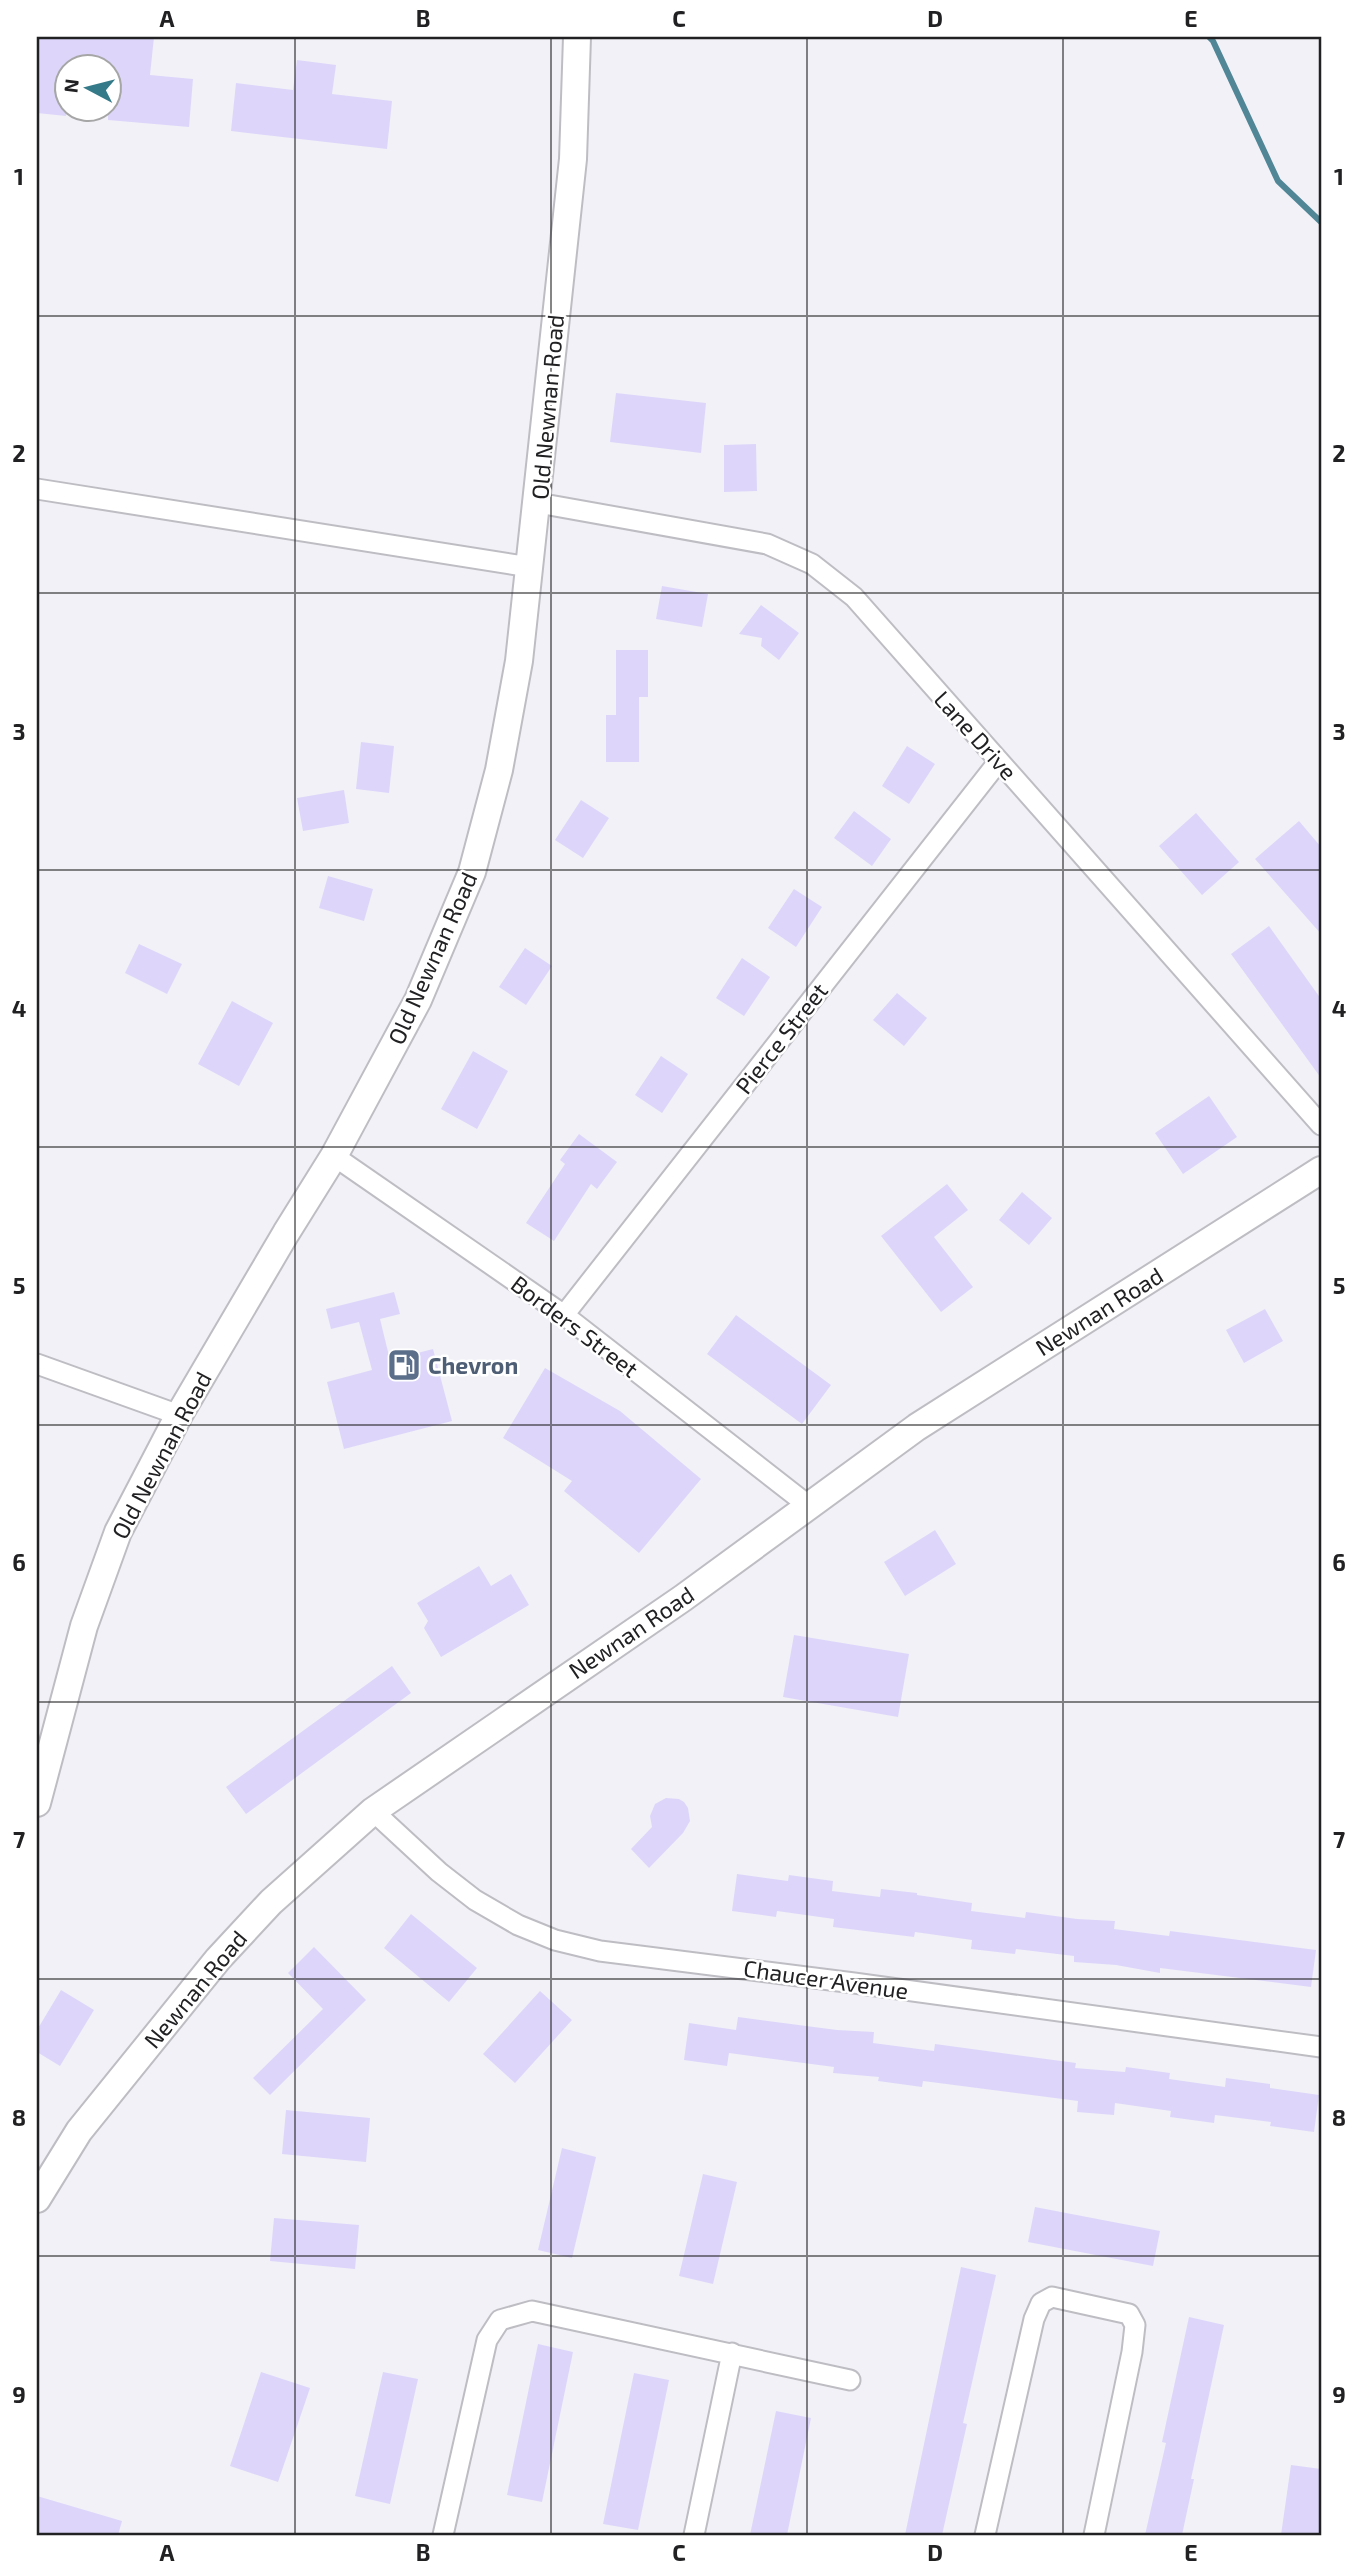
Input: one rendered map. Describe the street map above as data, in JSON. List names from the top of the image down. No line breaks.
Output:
{"streets":{"street":["Old Newnan Road","Lane Drive","Pierce Street","Newnan Road","Borders Street","Chaucer Avenue"]},"crossings":[["Old Newnan Road","Lane Drive"],["Old Newnan Road","Borders Street"],["Lane Drive","Pierce Street"],["Pierce Street","Borders Street"],["Newnan Road","Borders Street"],["Newnan Road","Chaucer Avenue"]],"places":{"fuel station":["Chevron"]},"north":"left","grid":{"columns":["A","B","C","D","E"],"rows":["1","2","3","4","5","6","7","8","9"]}}
